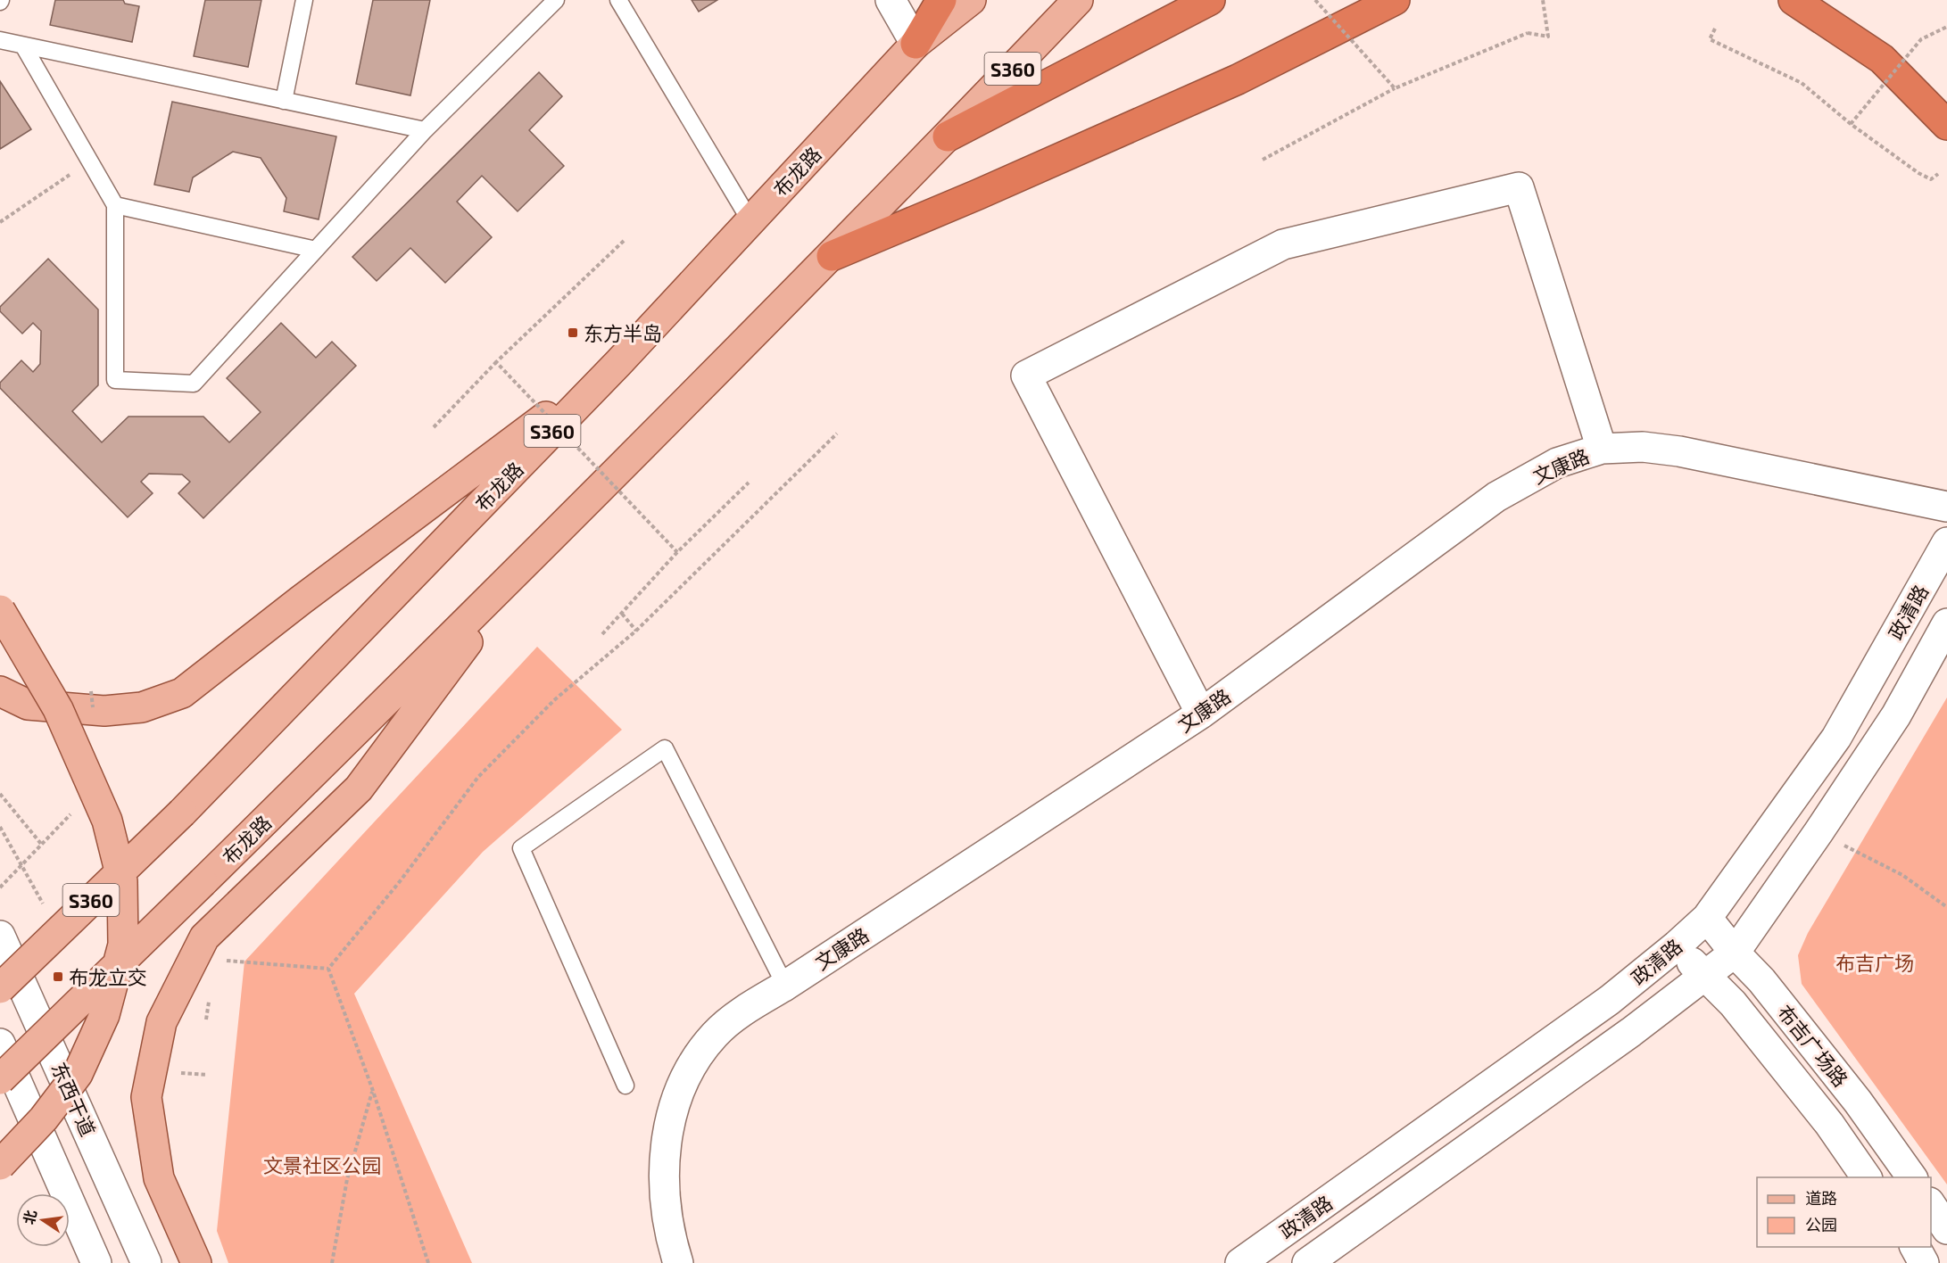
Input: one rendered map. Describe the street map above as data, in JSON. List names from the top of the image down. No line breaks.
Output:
{"streets":{"main road":["S360","布龙路"],"street":["文康路","政清路","布吉广场路","东西干道"]},"crossings":[["S360","布龙路"],["政清路","布吉广场路"]],"parks":["布吉广场","文景社区公园"],"places":{"transit":["东方半岛","布龙立交"]},"legend":["道路","公园"],"north":"left"}
